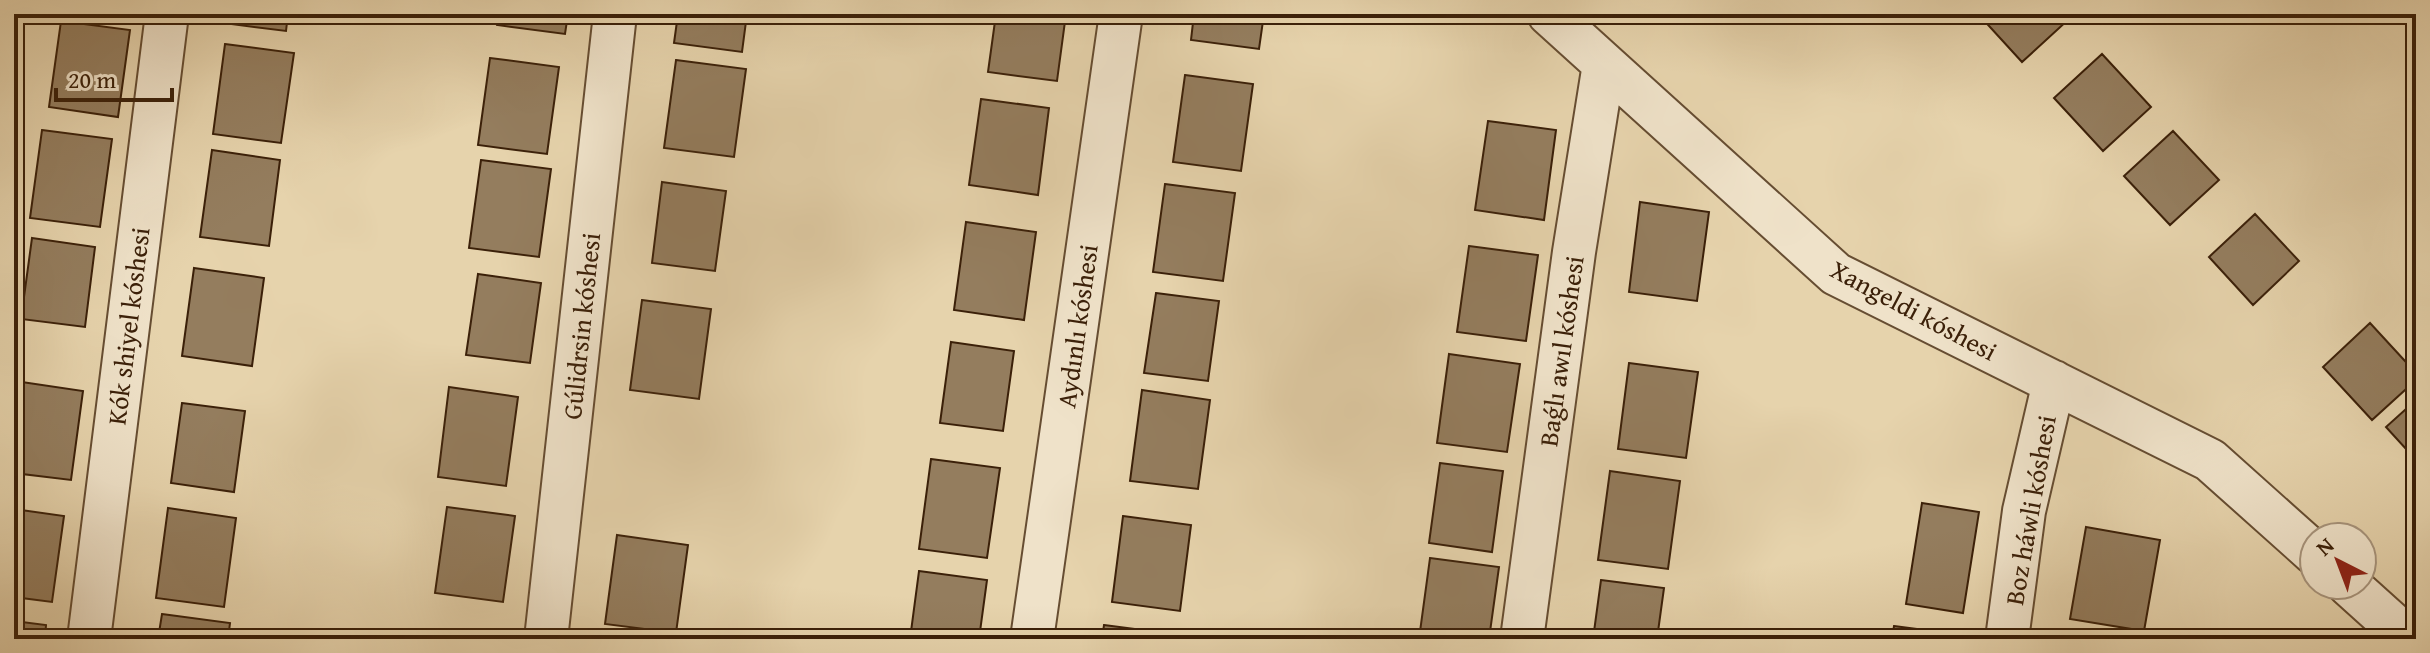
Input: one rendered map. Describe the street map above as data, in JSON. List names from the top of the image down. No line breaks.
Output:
{"streets":{"street":["Xangeldi kóshesi","Kók shiyel kóshesi","Gúlidrsin kóshesi","Aydınlı kóshesi","Baǵlı awıl kóshesi","Boz háwli kóshesi"]},"crossings":[["Xangeldi kóshesi","Baǵlı awıl kóshesi"],["Xangeldi kóshesi","Boz háwli kóshesi"]],"scale_bar":"20 m","north":"top left"}
